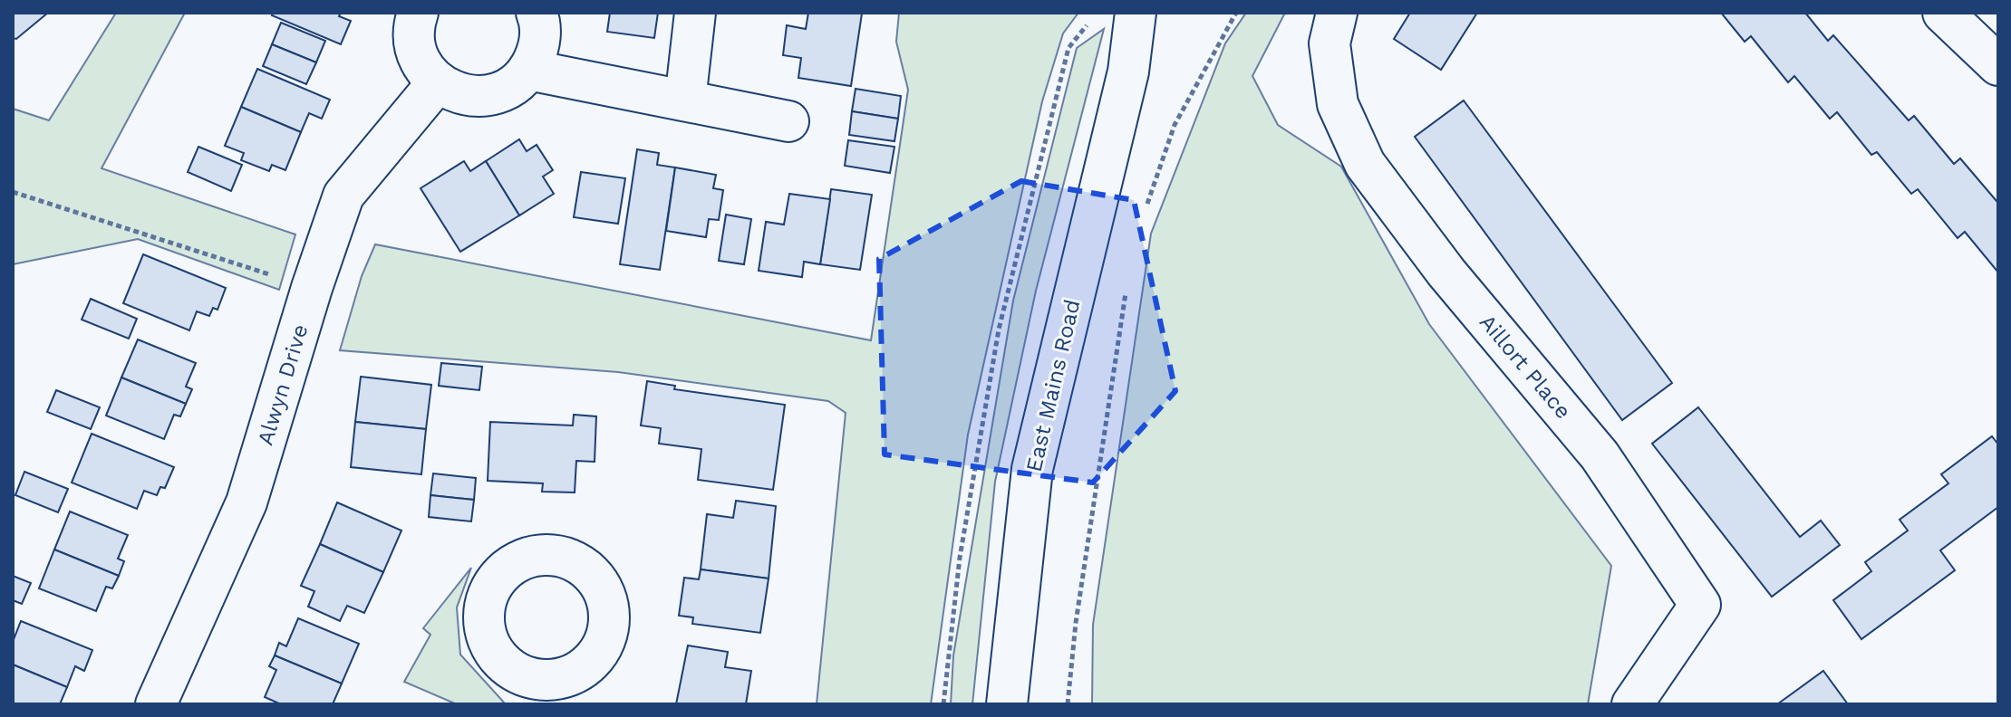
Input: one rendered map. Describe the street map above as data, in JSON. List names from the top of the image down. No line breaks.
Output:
{"streets":{"street":["Aillort Place","Alwyn Drive","East Mains Road"]}}
